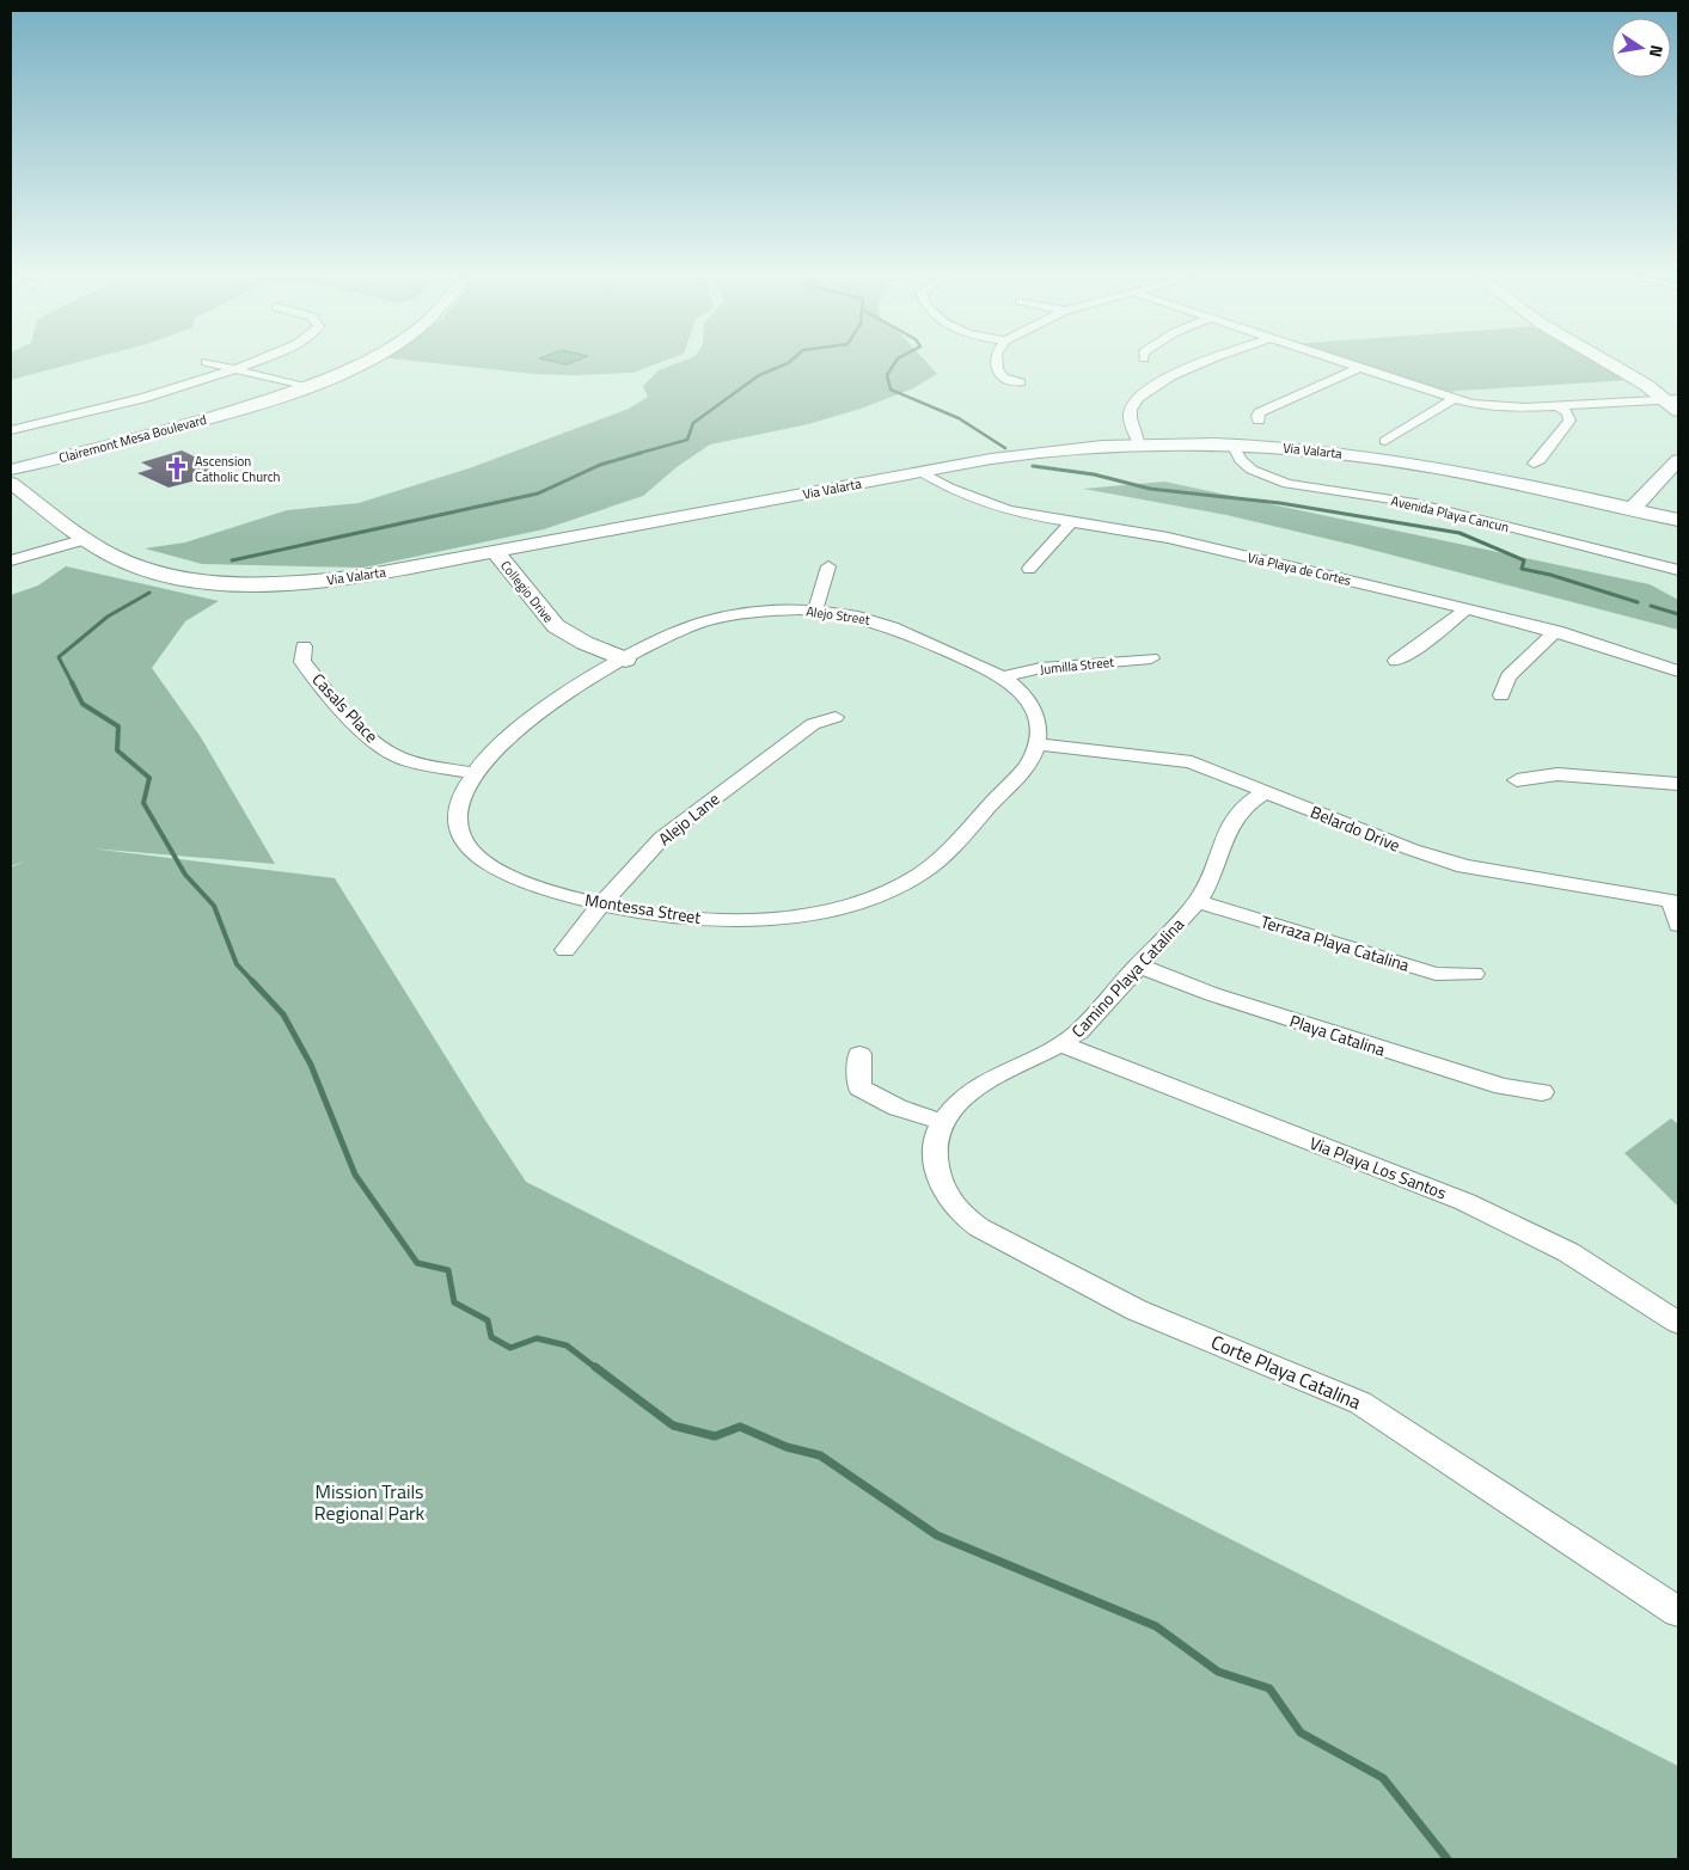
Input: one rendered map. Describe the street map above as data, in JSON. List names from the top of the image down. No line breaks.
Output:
{"streets":{"main road":["Clairemont Mesa Boulevard","Via Valarta","Collegio Drive"],"street":["Avenida Playa Cancun","Via Playa de Cortes","Alejo Street","Jumilla Street","Casals Place","Alejo Lane","Belardo Drive","Montessa Street","Terraza Playa Catalina","Camino Playa Catalina","Playa Catalina","Via Playa Los Santos","Corte Playa Catalina"]},"crossings":[["Via Valarta","Avenida Playa Cancun"],["Via Valarta","Via Playa de Cortes"],["Via Valarta","Collegio Drive"],["Collegio Drive","Alejo Street"],["Collegio Drive","Montessa Street"],["Alejo Street","Jumilla Street"],["Alejo Street","Belardo Drive"],["Alejo Street","Montessa Street"],["Casals Place","Montessa Street"],["Alejo Lane","Montessa Street"],["Belardo Drive","Montessa Street"],["Belardo Drive","Camino Playa Catalina"],["Terraza Playa Catalina","Camino Playa Catalina"],["Camino Playa Catalina","Playa Catalina"],["Camino Playa Catalina","Via Playa Los Santos"],["Camino Playa Catalina","Corte Playa Catalina"]],"parks":["Mission Trails Regional Park"],"places":{"church":["Ascension Catholic Church"]},"north":"right"}
